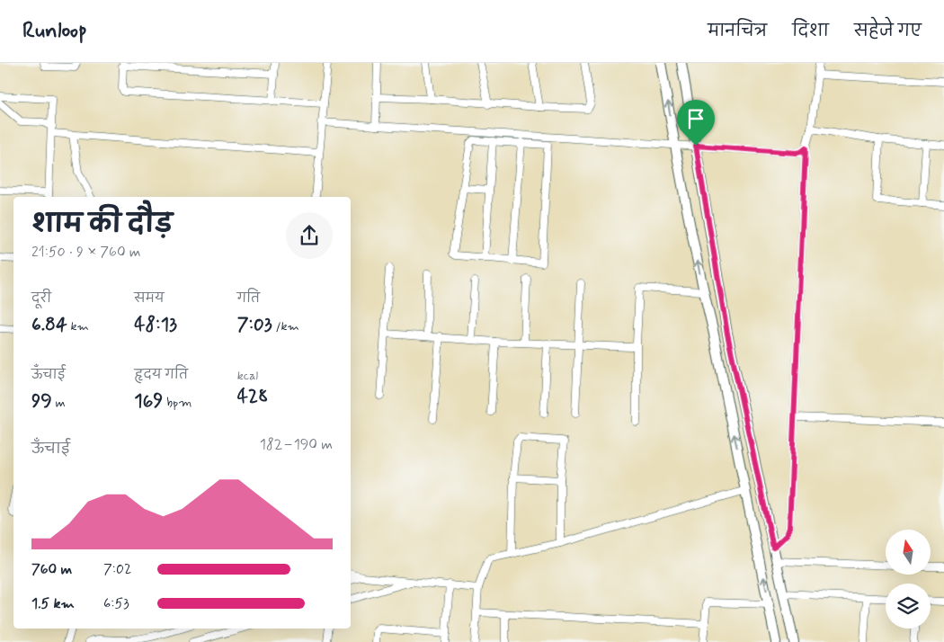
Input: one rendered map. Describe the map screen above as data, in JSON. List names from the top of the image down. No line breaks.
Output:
{"north":"top","page":{"header":"Runloop","nav":["मानचित्र","दिशा","सहेजे गए"],"heading":["शाम की दौड़","21:50 · 9 × 760 m"],"stats":[["दूरी","6.84 km"],["समय","48:13"],["गति","7:03 /km"],["ऊँचाई","99 m"],["हृदय गति","169 bpm"],["kcal","428"]],"chart":["ऊँचाई","182–190 m"],"list":[{"name":"760 m","note":"7:02"},{"name":"1.5 km","note":"6:53"}]}}
